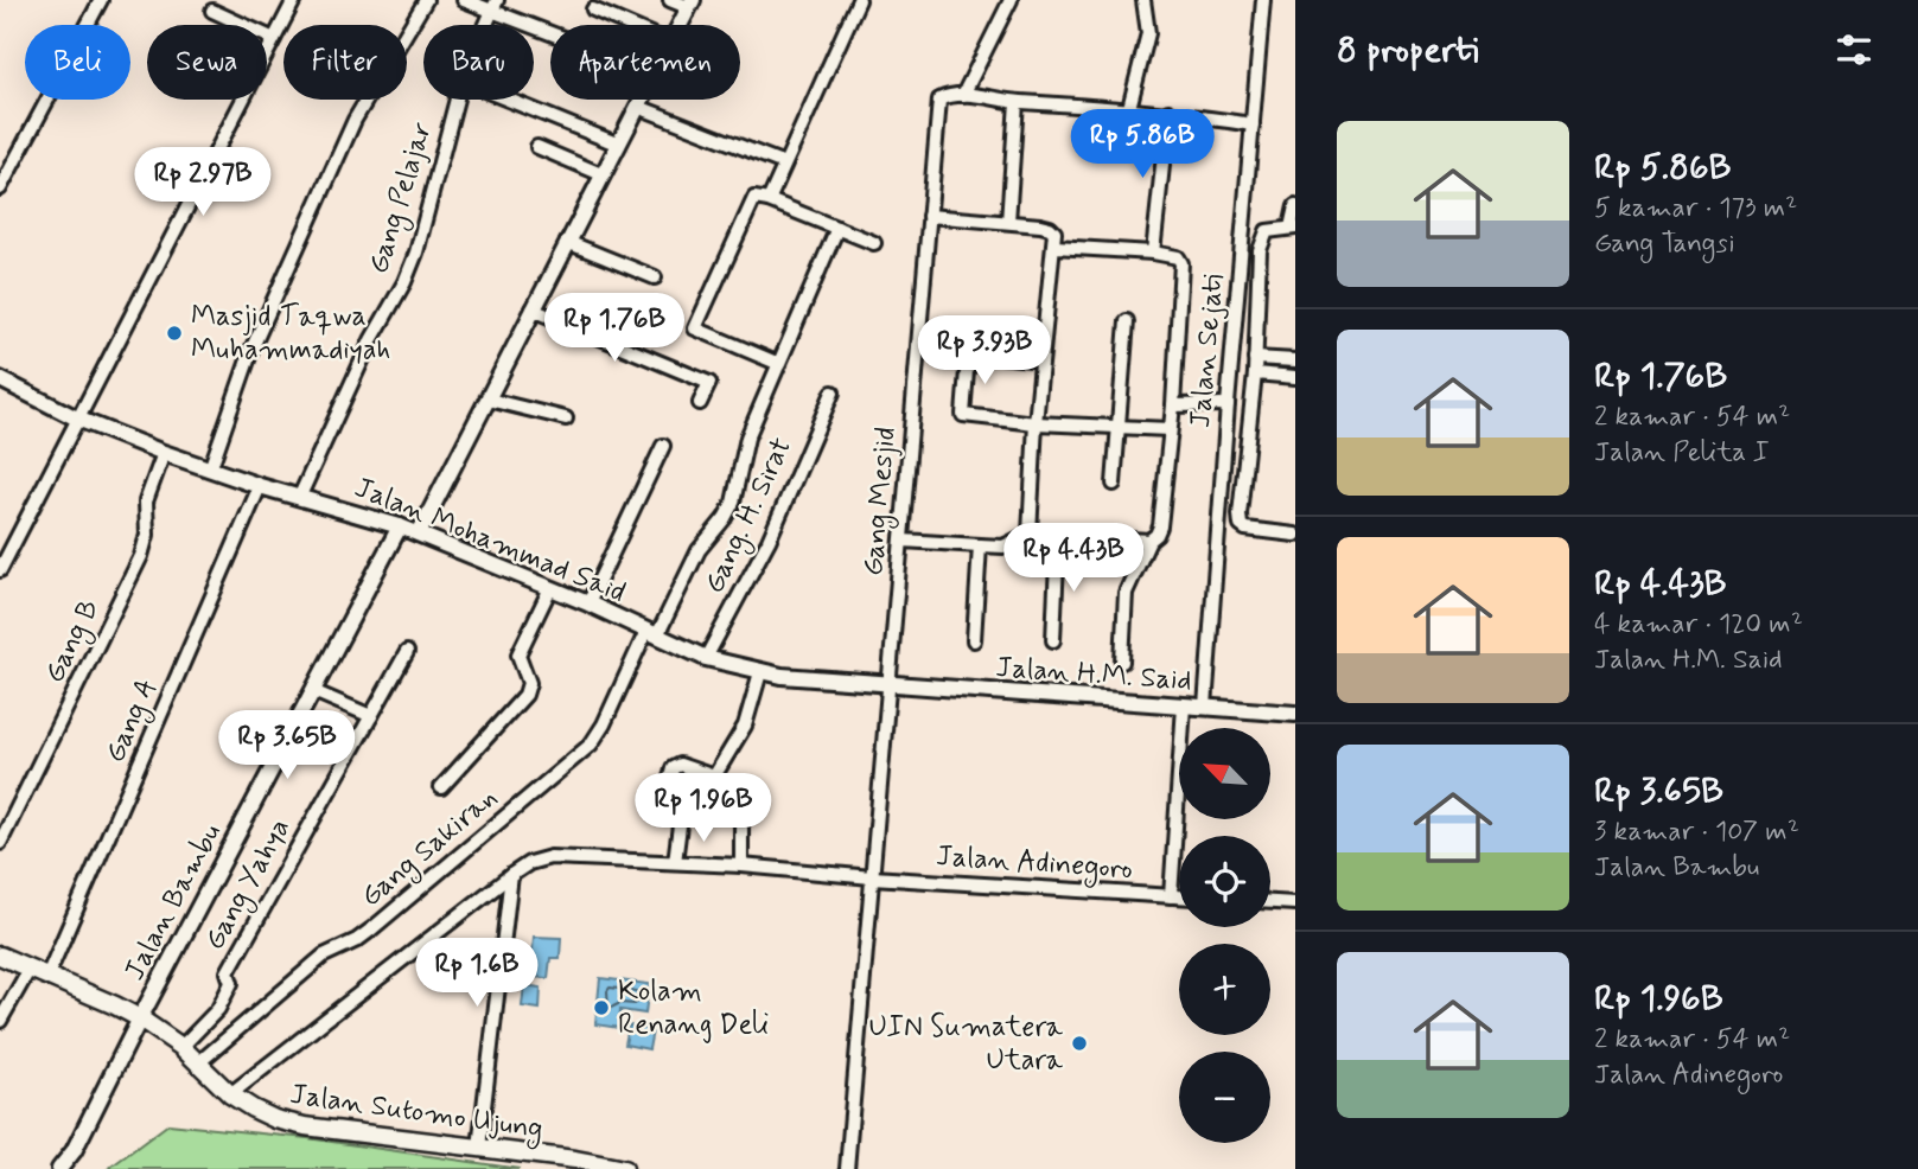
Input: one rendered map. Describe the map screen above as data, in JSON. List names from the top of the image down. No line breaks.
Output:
{"streets":{"main road":["Jalan Sutomo Ujung"],"street":["Gang Pelajar","Jalan Sejati","Gang Mesjid","Gang. H. Sirat","Jalan Mohammad Said","Gang B","Jalan H.M. Said","Gang A","Gang Sakiran","Jalan Adinegoro","Gang Yahya","Jalan Bambu"]},"crossings":[["Gang Pelajar","Jalan Mohammad Said"],["Jalan Sejati","Jalan H.M. Said"],["Gang Mesjid","Jalan Mohammad Said"],["Gang Mesjid","Jalan H.M. Said"],["Gang Mesjid","Jalan Adinegoro"],["Gang. H. Sirat","Jalan Mohammad Said"],["Jalan Mohammad Said","Gang B"],["Jalan Mohammad Said","Jalan H.M. Said"],["Jalan Mohammad Said","Gang A"],["Jalan Mohammad Said","Gang Sakiran"],["Jalan Mohammad Said","Jalan Bambu"],["Gang A","Jalan Sutomo Ujung"],["Gang Sakiran","Jalan Sutomo Ujung"],["Jalan Adinegoro","Jalan Sutomo Ujung"],["Gang Yahya","Jalan Sutomo Ujung"],["Jalan Bambu","Jalan Sutomo Ujung"]],"places":["Masjid Taqwa Muhammadiyah","Kolam Renang Deli","UIN Sumatera Utara"],"north":"top left","page":{"heading":"8 properti","chip":["Beli","Sewa","Filter","Baru","Apartemen"],"list":[{"name":"Rp 5.86B","note":"5 kamar · 173 m² · Gang Tangsi"},{"name":"Rp 1.76B","note":"2 kamar · 54 m² · Jalan Pelita I"},{"name":"Rp 4.43B","note":"4 kamar · 120 m² · Jalan H.M. Said"},{"name":"Rp 3.65B","note":"3 kamar · 107 m² · Jalan Bambu"},{"name":"Rp 1.96B","note":"2 kamar · 54 m² · Jalan Adinegoro"}],"price":["Rp 5.86B","Rp 2.97B","Rp 1.76B","Rp 3.93B","Rp 4.43B","Rp 3.65B","Rp 1.96B","Rp 1.6B"],"map_buttons":["+","−"]}}
